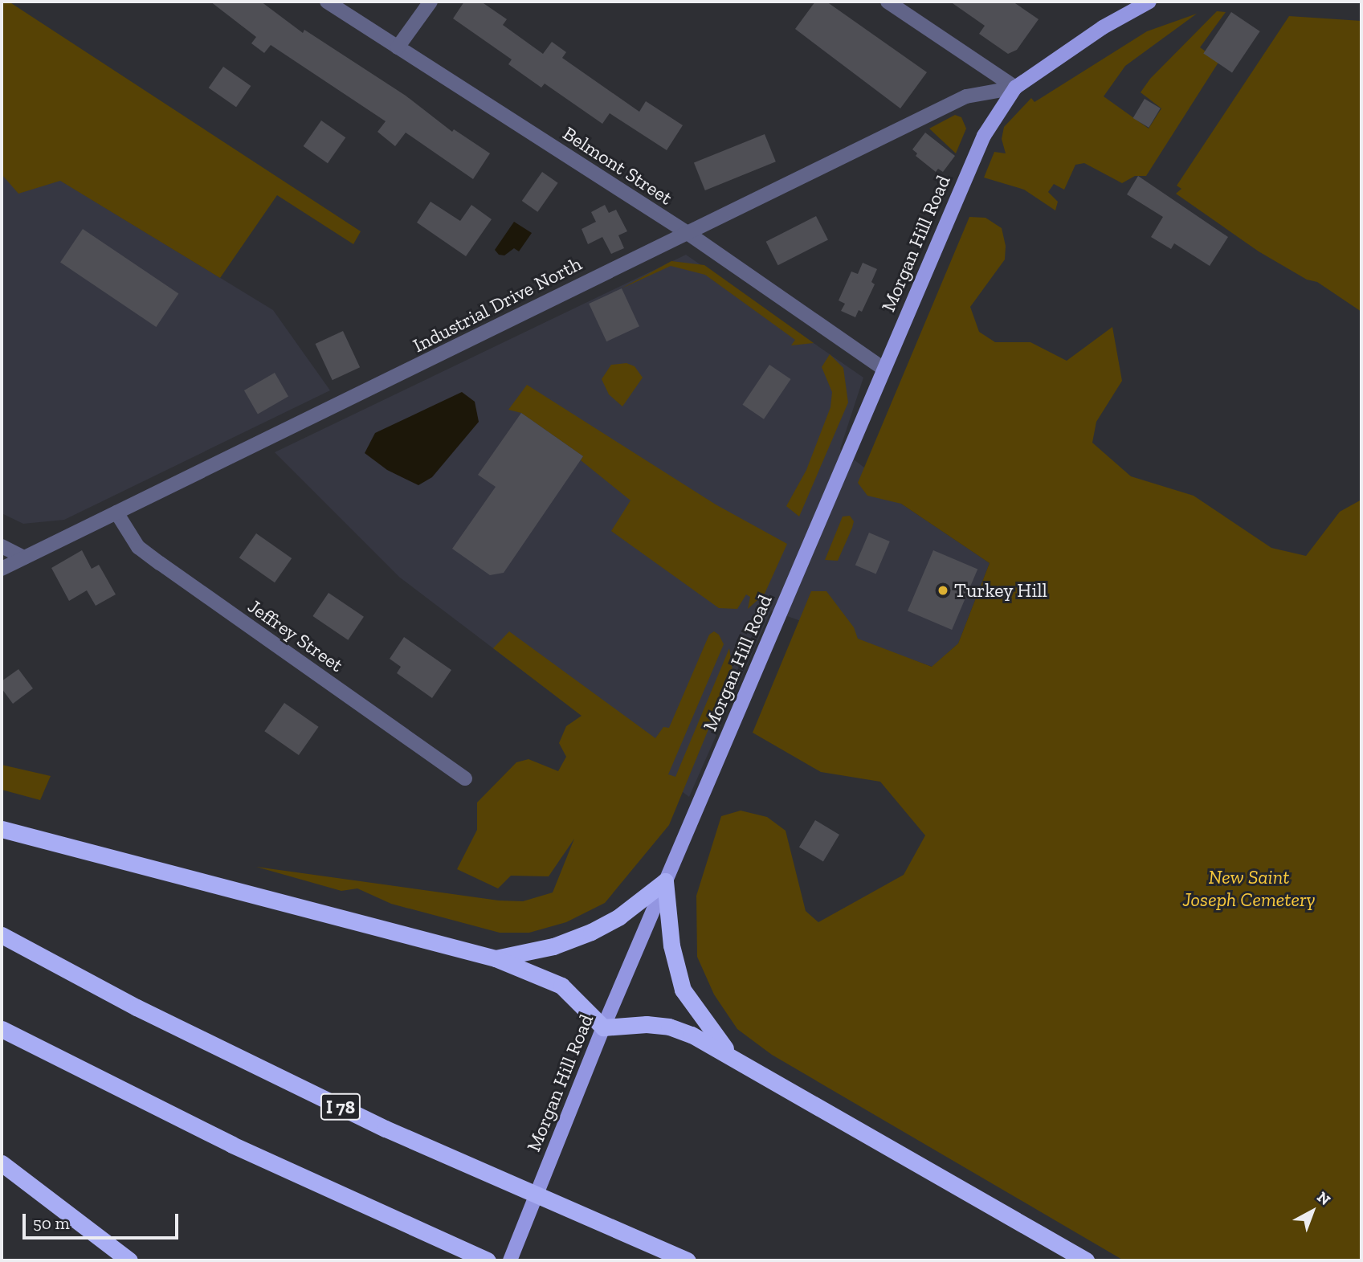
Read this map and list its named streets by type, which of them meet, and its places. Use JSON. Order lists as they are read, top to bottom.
{
  "streets": {
    "highway": ["I 78"],
    "main road": ["Morgan Hill Road"],
    "street": ["Belmont Street", "Industrial Drive North", "Jeffrey Street"]
  },
  "crossings": [
    ["Belmont Street", "Morgan Hill Road"],
    ["Belmont Street", "Industrial Drive North"],
    ["Morgan Hill Road", "Industrial Drive North"],
    ["Industrial Drive North", "Jeffrey Street"]
  ],
  "parks": ["New Saint Joseph Cemetery"],
  "places": ["Turkey Hill"],
  "scale_bar": "50 m",
  "north": "top right"
}
